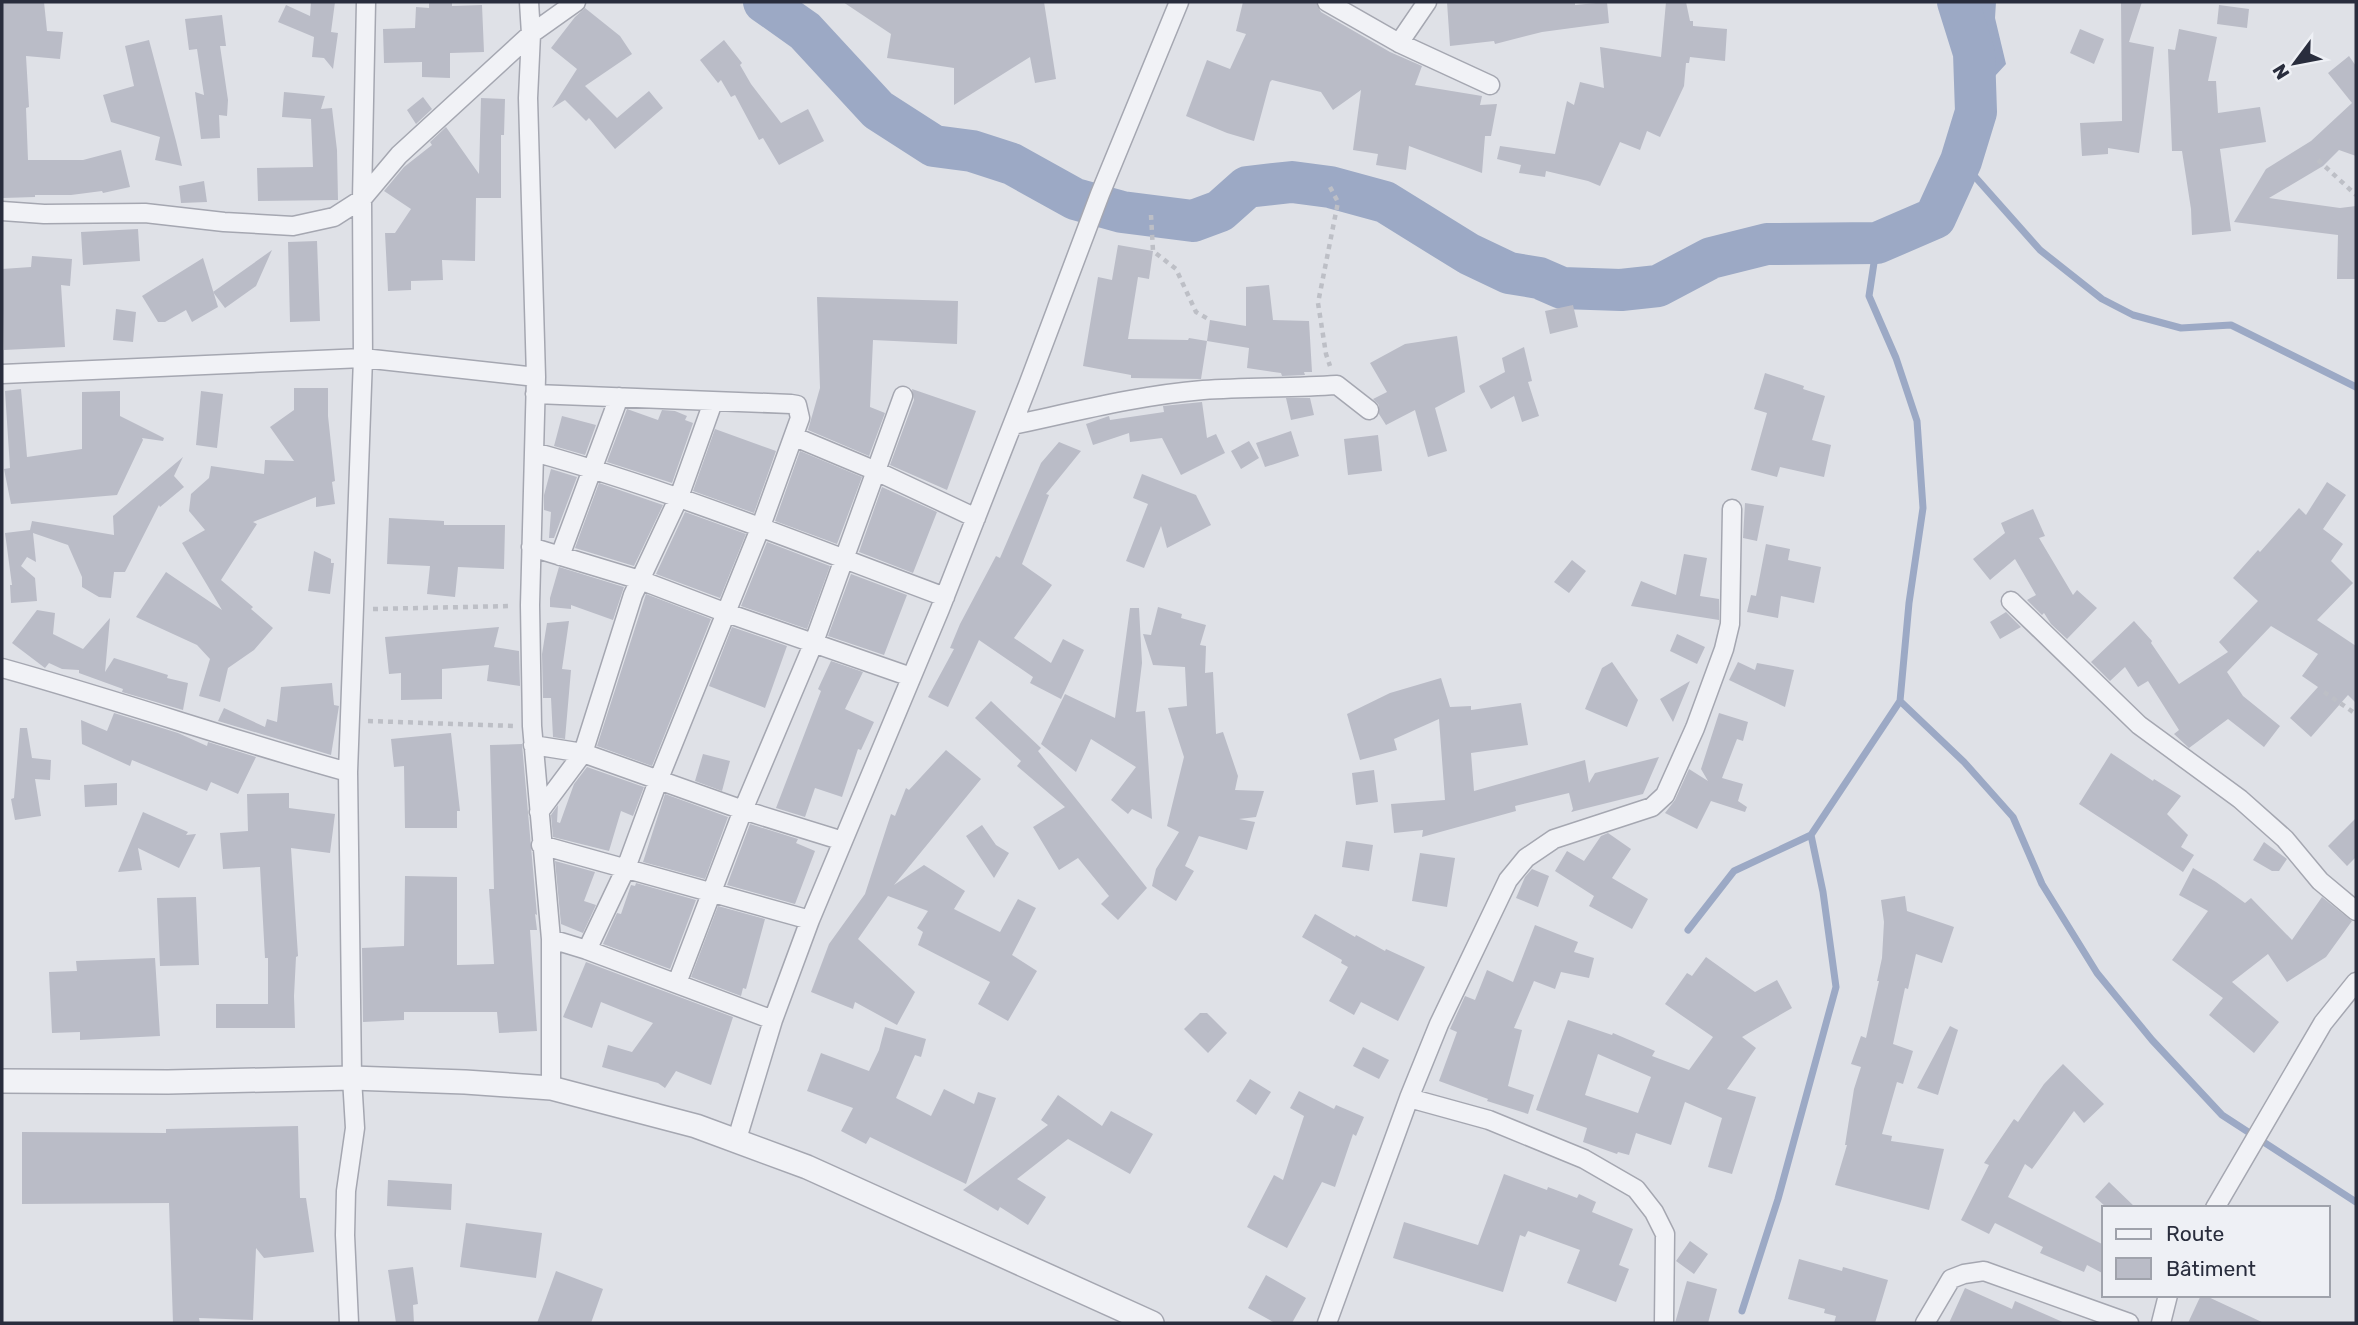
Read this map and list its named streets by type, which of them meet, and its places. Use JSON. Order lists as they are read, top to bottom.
{
  "legend": ["Route", "Bâtiment"],
  "north": "bottom left"
}
